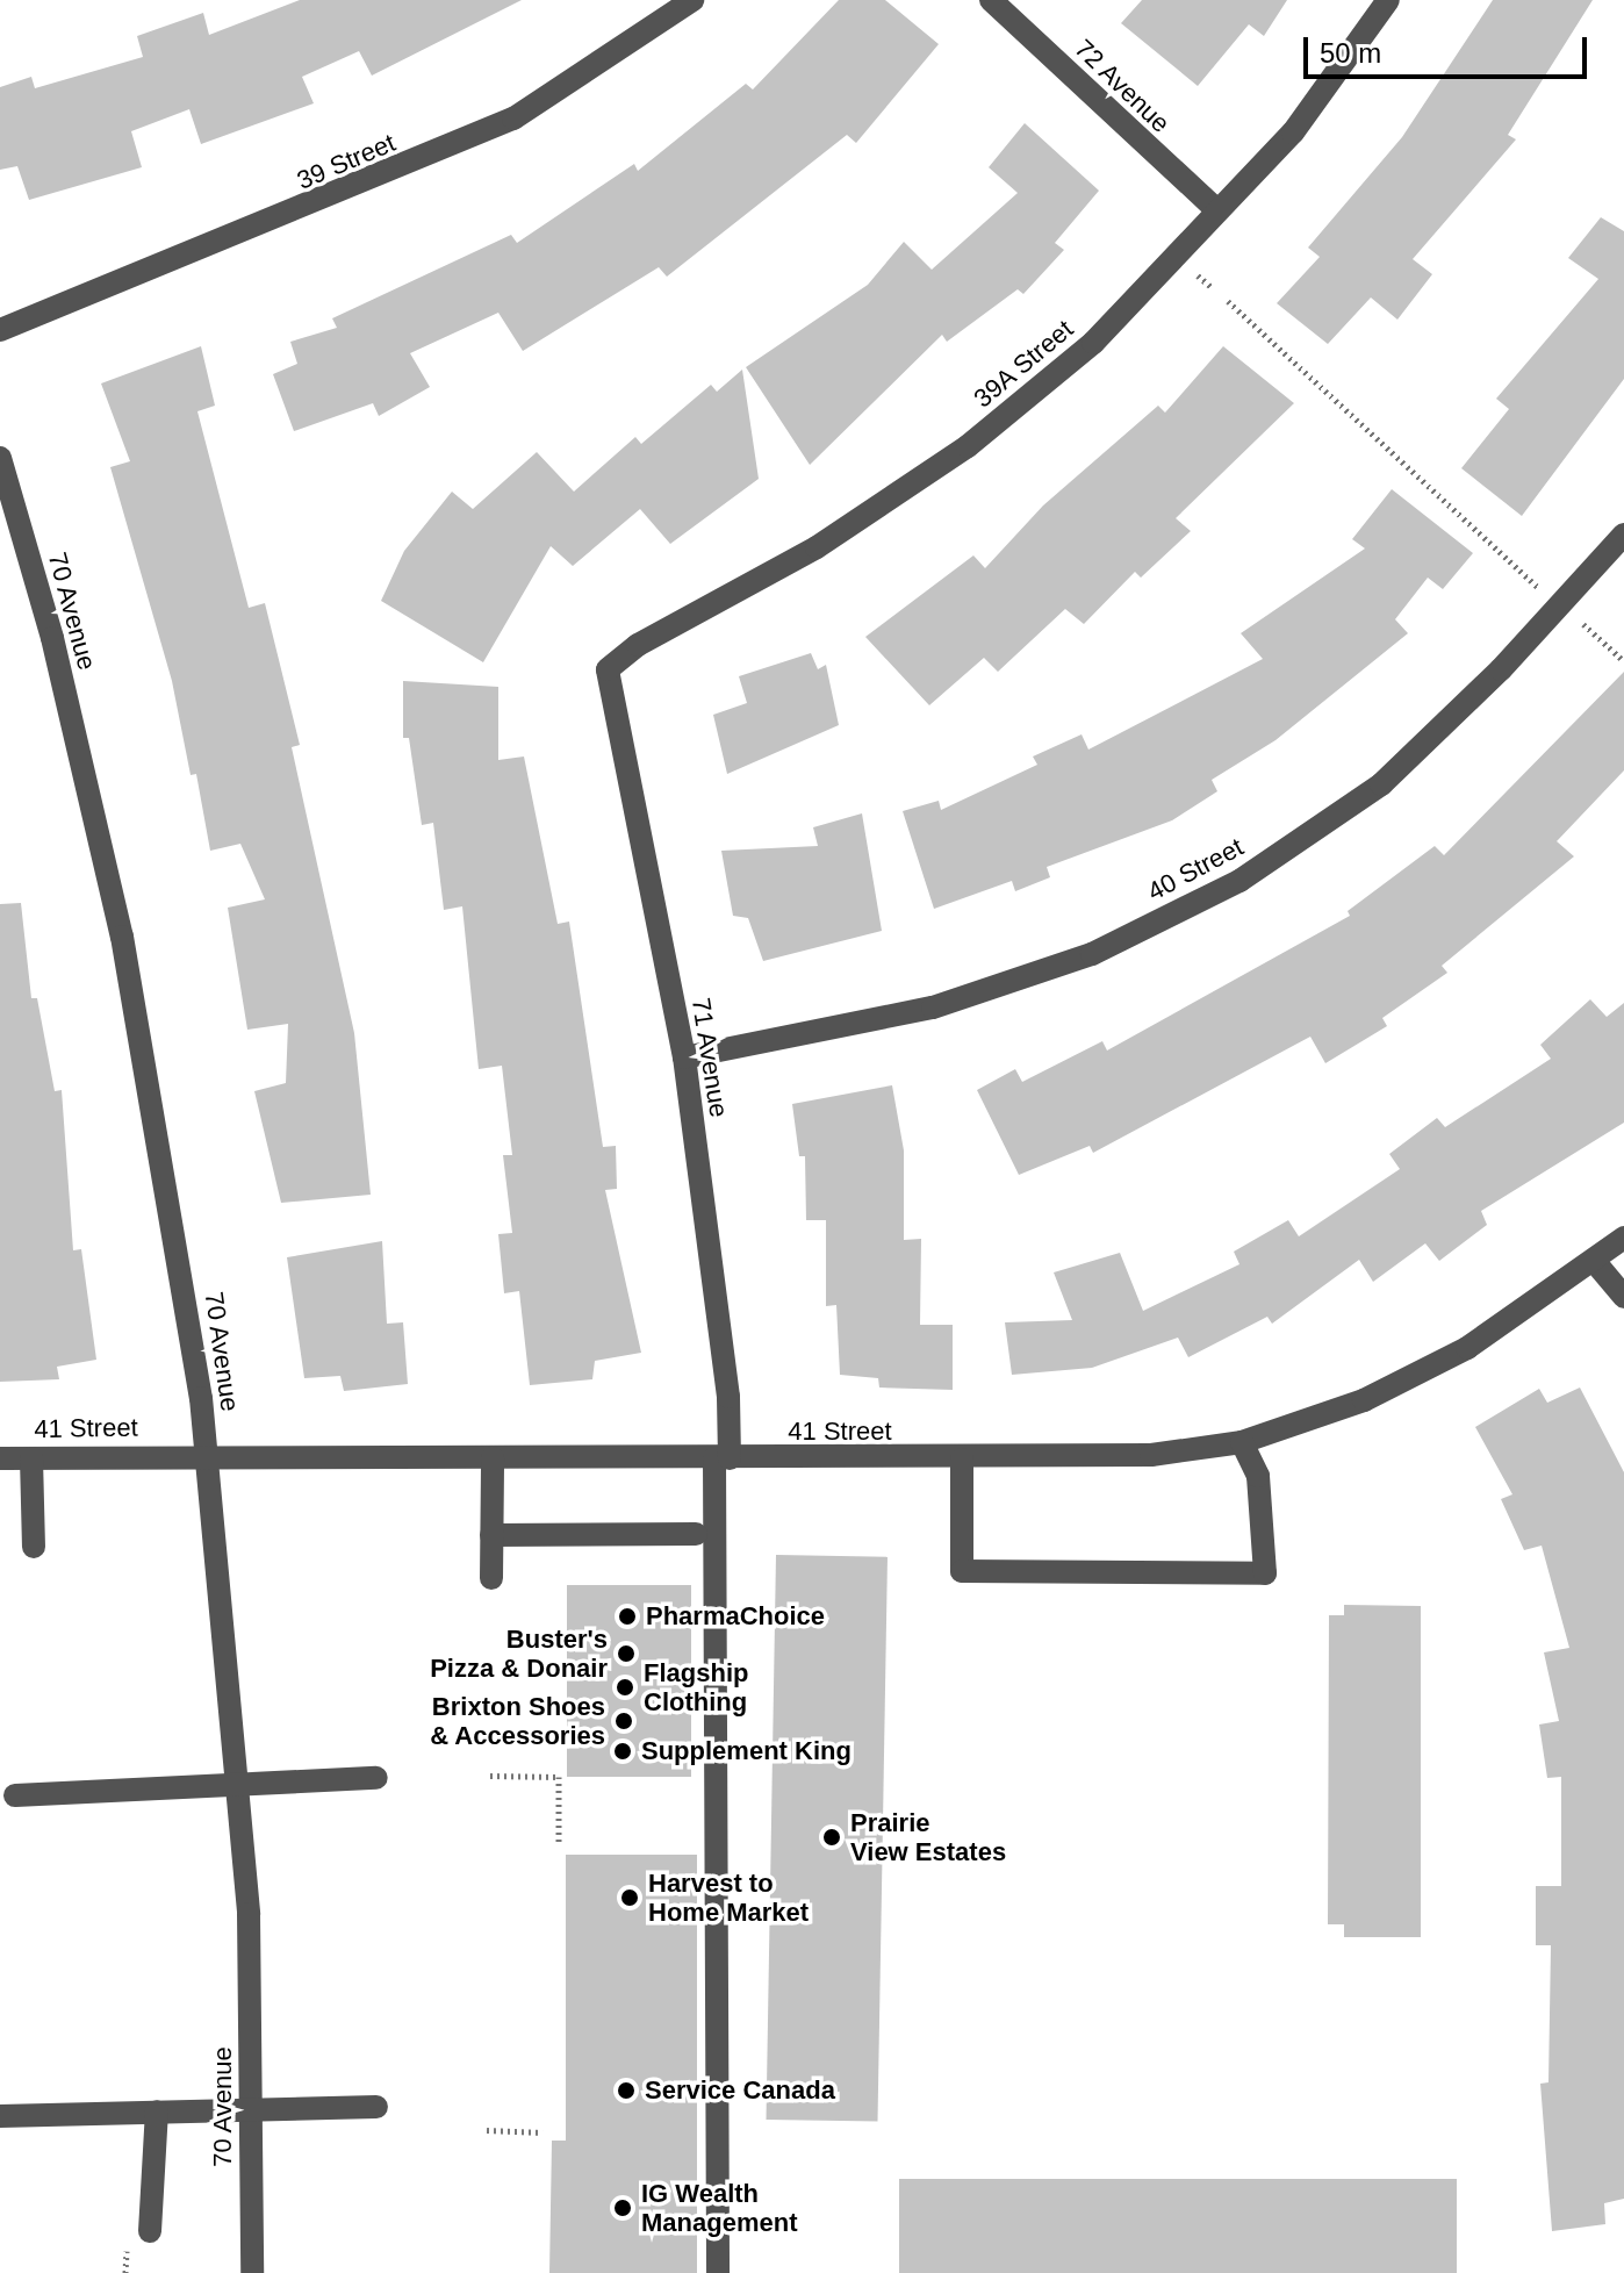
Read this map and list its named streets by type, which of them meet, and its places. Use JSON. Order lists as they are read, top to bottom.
{
  "streets": {
    "street": [
      "72 Avenue",
      "39 Street",
      "39A Street",
      "70 Avenue",
      "40 Street",
      "71 Avenue",
      "41 Street"
    ]
  },
  "crossings": [
    ["72 Avenue", "39A Street"],
    ["39A Street", "71 Avenue"],
    ["70 Avenue", "41 Street"],
    ["40 Street", "71 Avenue"],
    ["71 Avenue", "41 Street"]
  ],
  "places": [
    "PharmaChoice",
    "Buster's Pizza & Donair",
    "Flagship Clothing",
    "Brixton Shoes & Accessories",
    "Supplement King",
    "Prairie View Estates",
    "Harvest to Home Market",
    "Service Canada",
    "IG Wealth Management"
  ],
  "scale_bar": "50 m"
}
